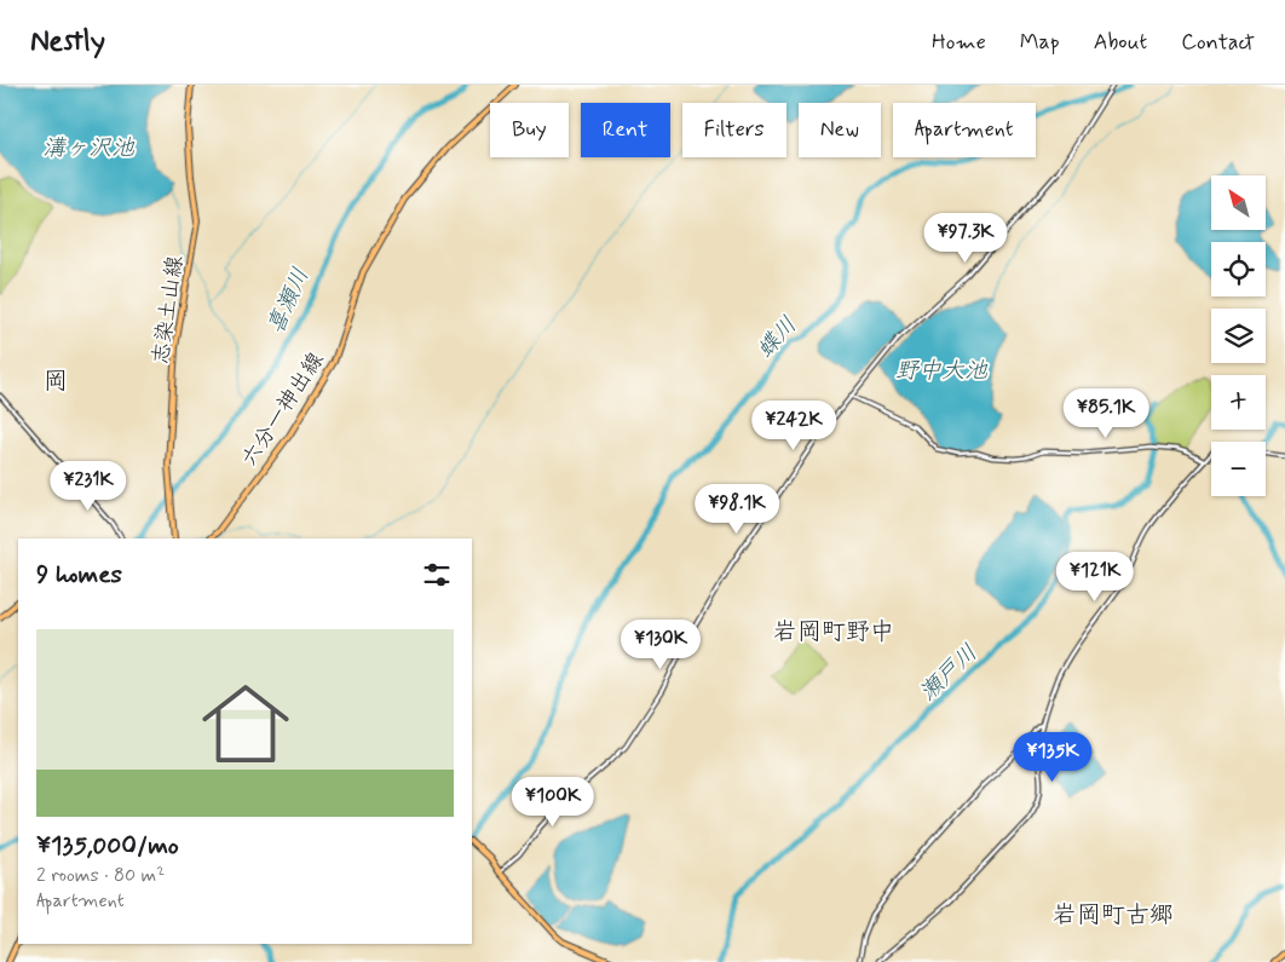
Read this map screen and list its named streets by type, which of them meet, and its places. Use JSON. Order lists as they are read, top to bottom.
{
  "streets": {
    "main road": ["志染土山線", "六分一神出線"]
  },
  "districts": ["岡", "岩岡町野中", "岩岡町古郷"],
  "water": [
    "溝ヶ沢池",
    "喜瀬川",
    "蝶川",
    "野中大池",
    "瀬戸川"
  ],
  "north": "top left",
  "page": {
    "header": "Nestly",
    "nav": [
      "Home",
      "Map",
      "About",
      "Contact"
    ],
    "chip": [
      "Buy",
      "Rent",
      "Filters",
      "New",
      "Apartment"
    ],
    "map_buttons": ["+", "−"],
    "price": [
      "¥97.3K",
      "¥85.1K",
      "¥242K",
      "¥231K",
      "¥98.1K",
      "¥121K",
      "¥130K",
      "¥135K",
      "¥100K"
    ],
    "heading": "9 homes",
    "list": [
      {
        "name": "¥135,000/mo",
        "note": "2 rooms · 80 m² · Apartment"
      }
    ]
  }
}
